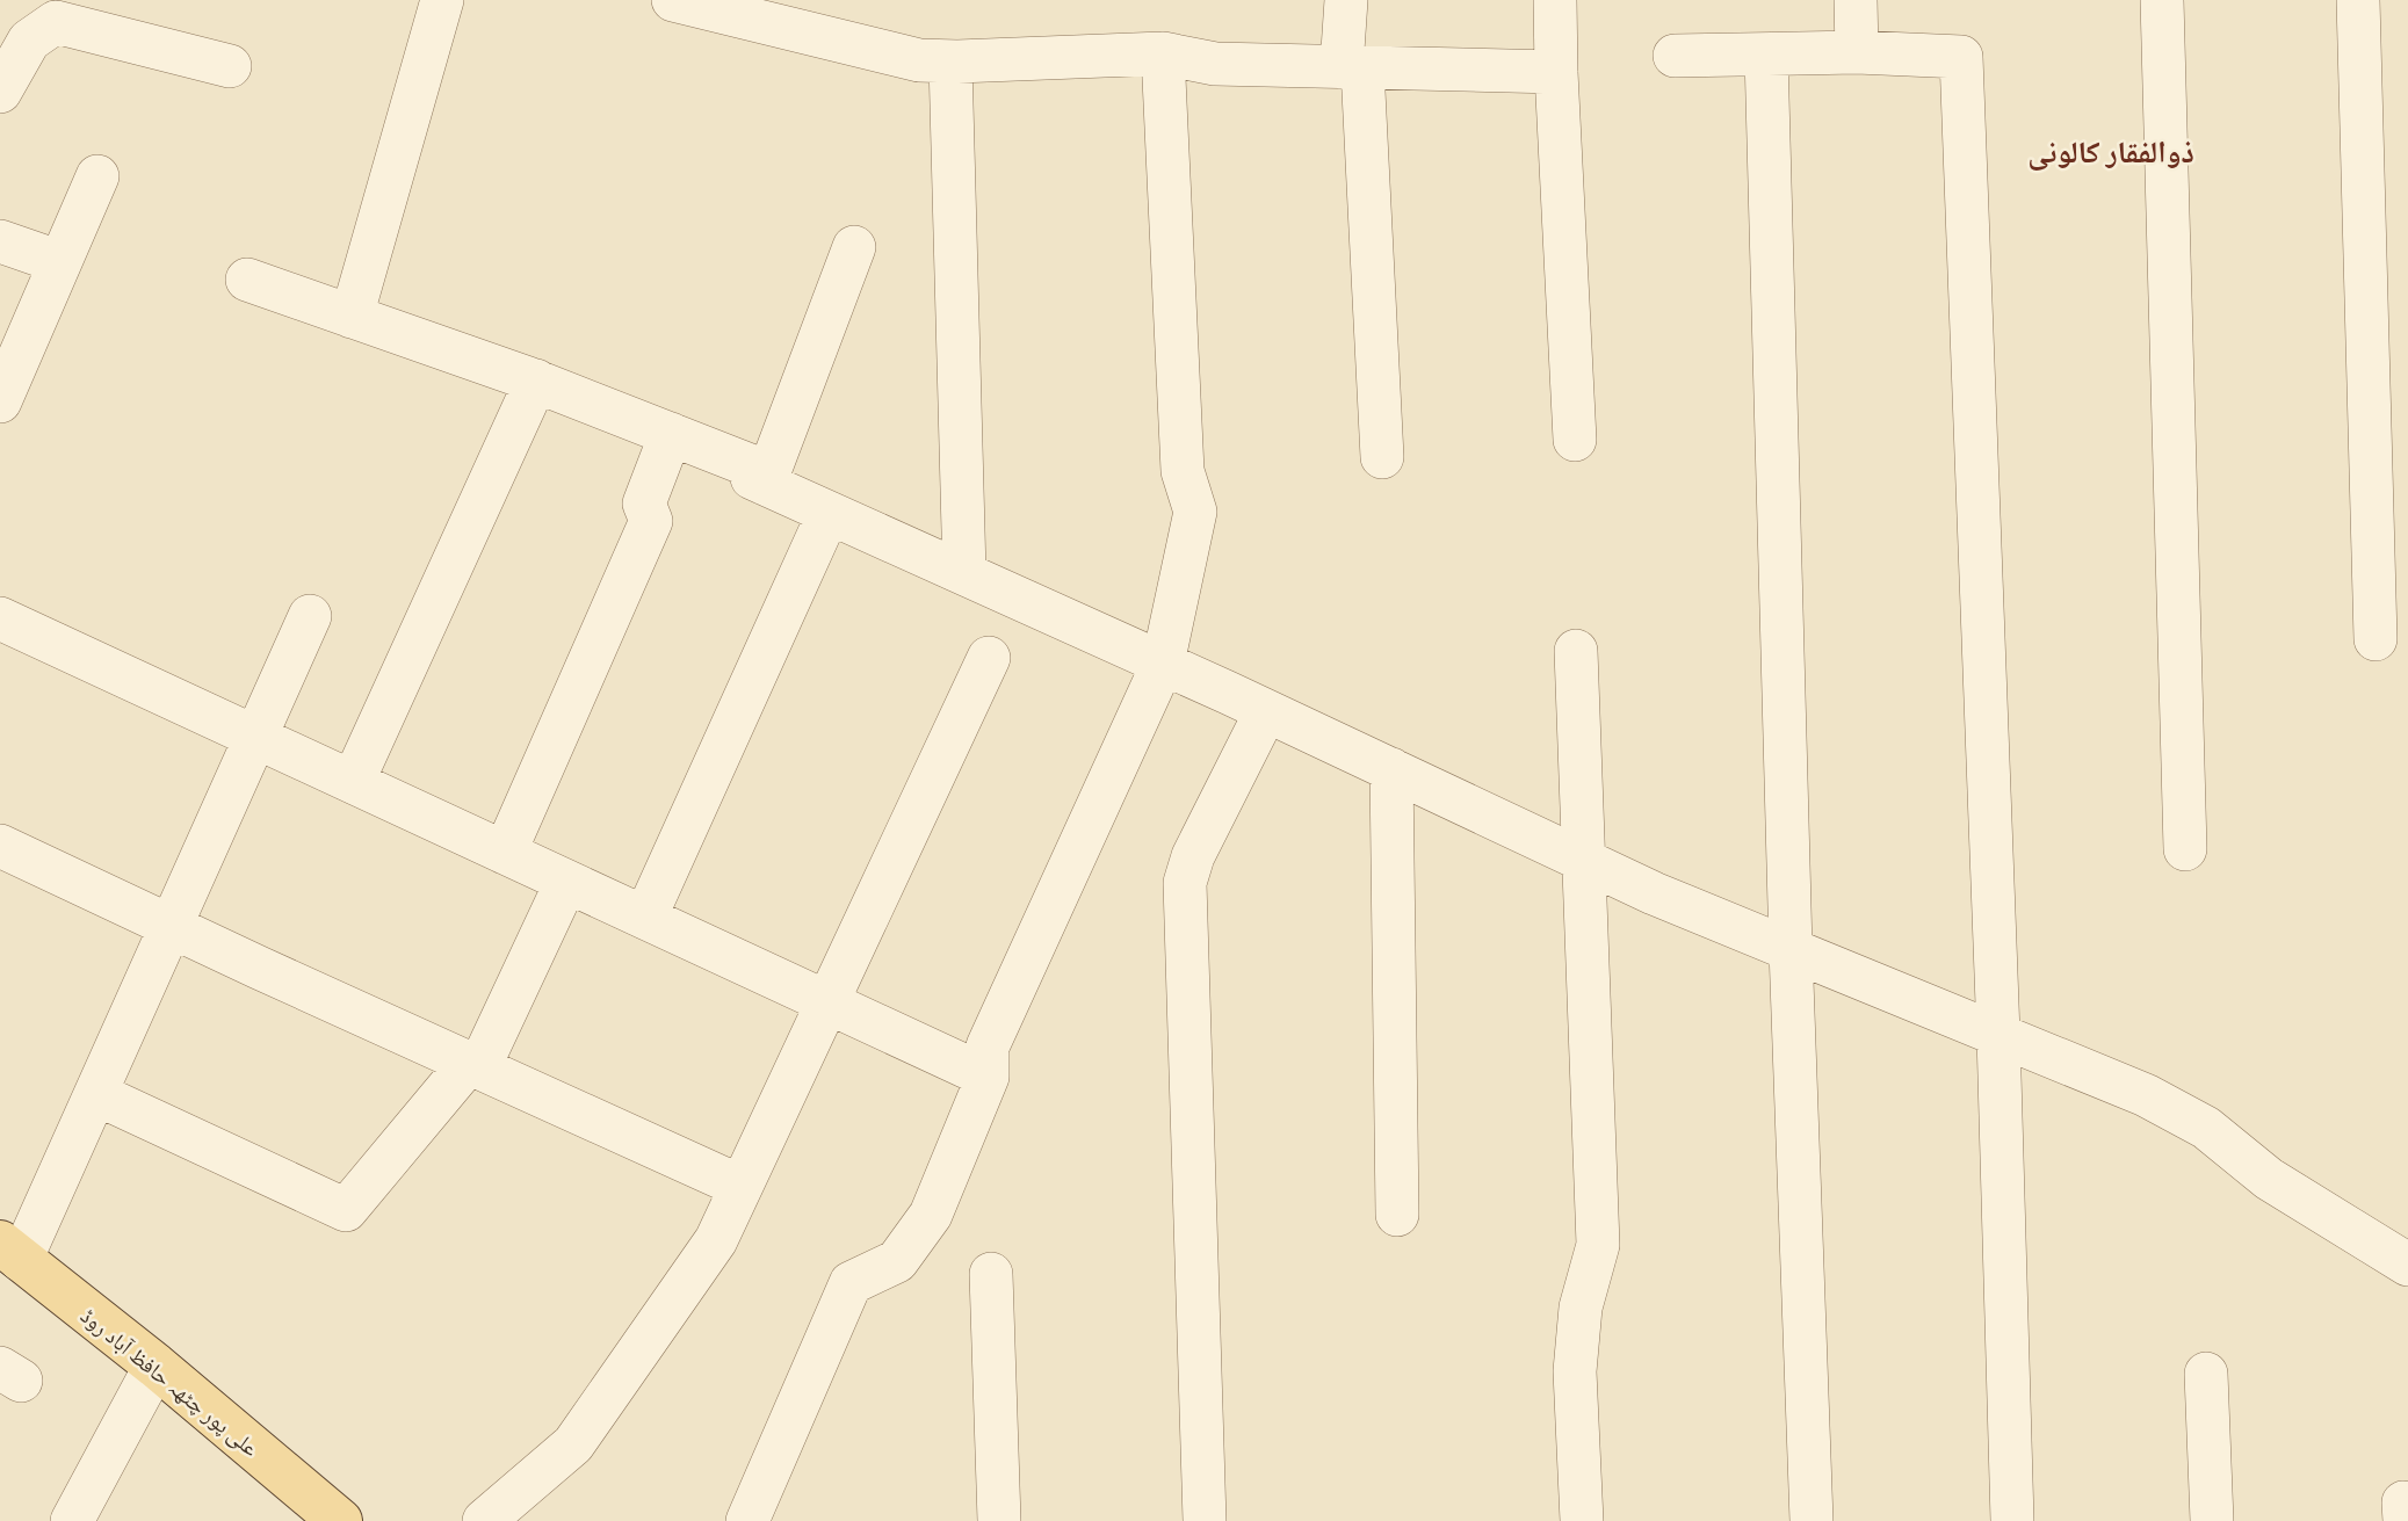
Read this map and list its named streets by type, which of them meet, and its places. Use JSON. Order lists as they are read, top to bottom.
{
  "streets": {
    "main road": ["علی پور چٹھہ حافظ آباد روڈ"]
  },
  "districts": ["ذوالفقار کالونی"]
}
